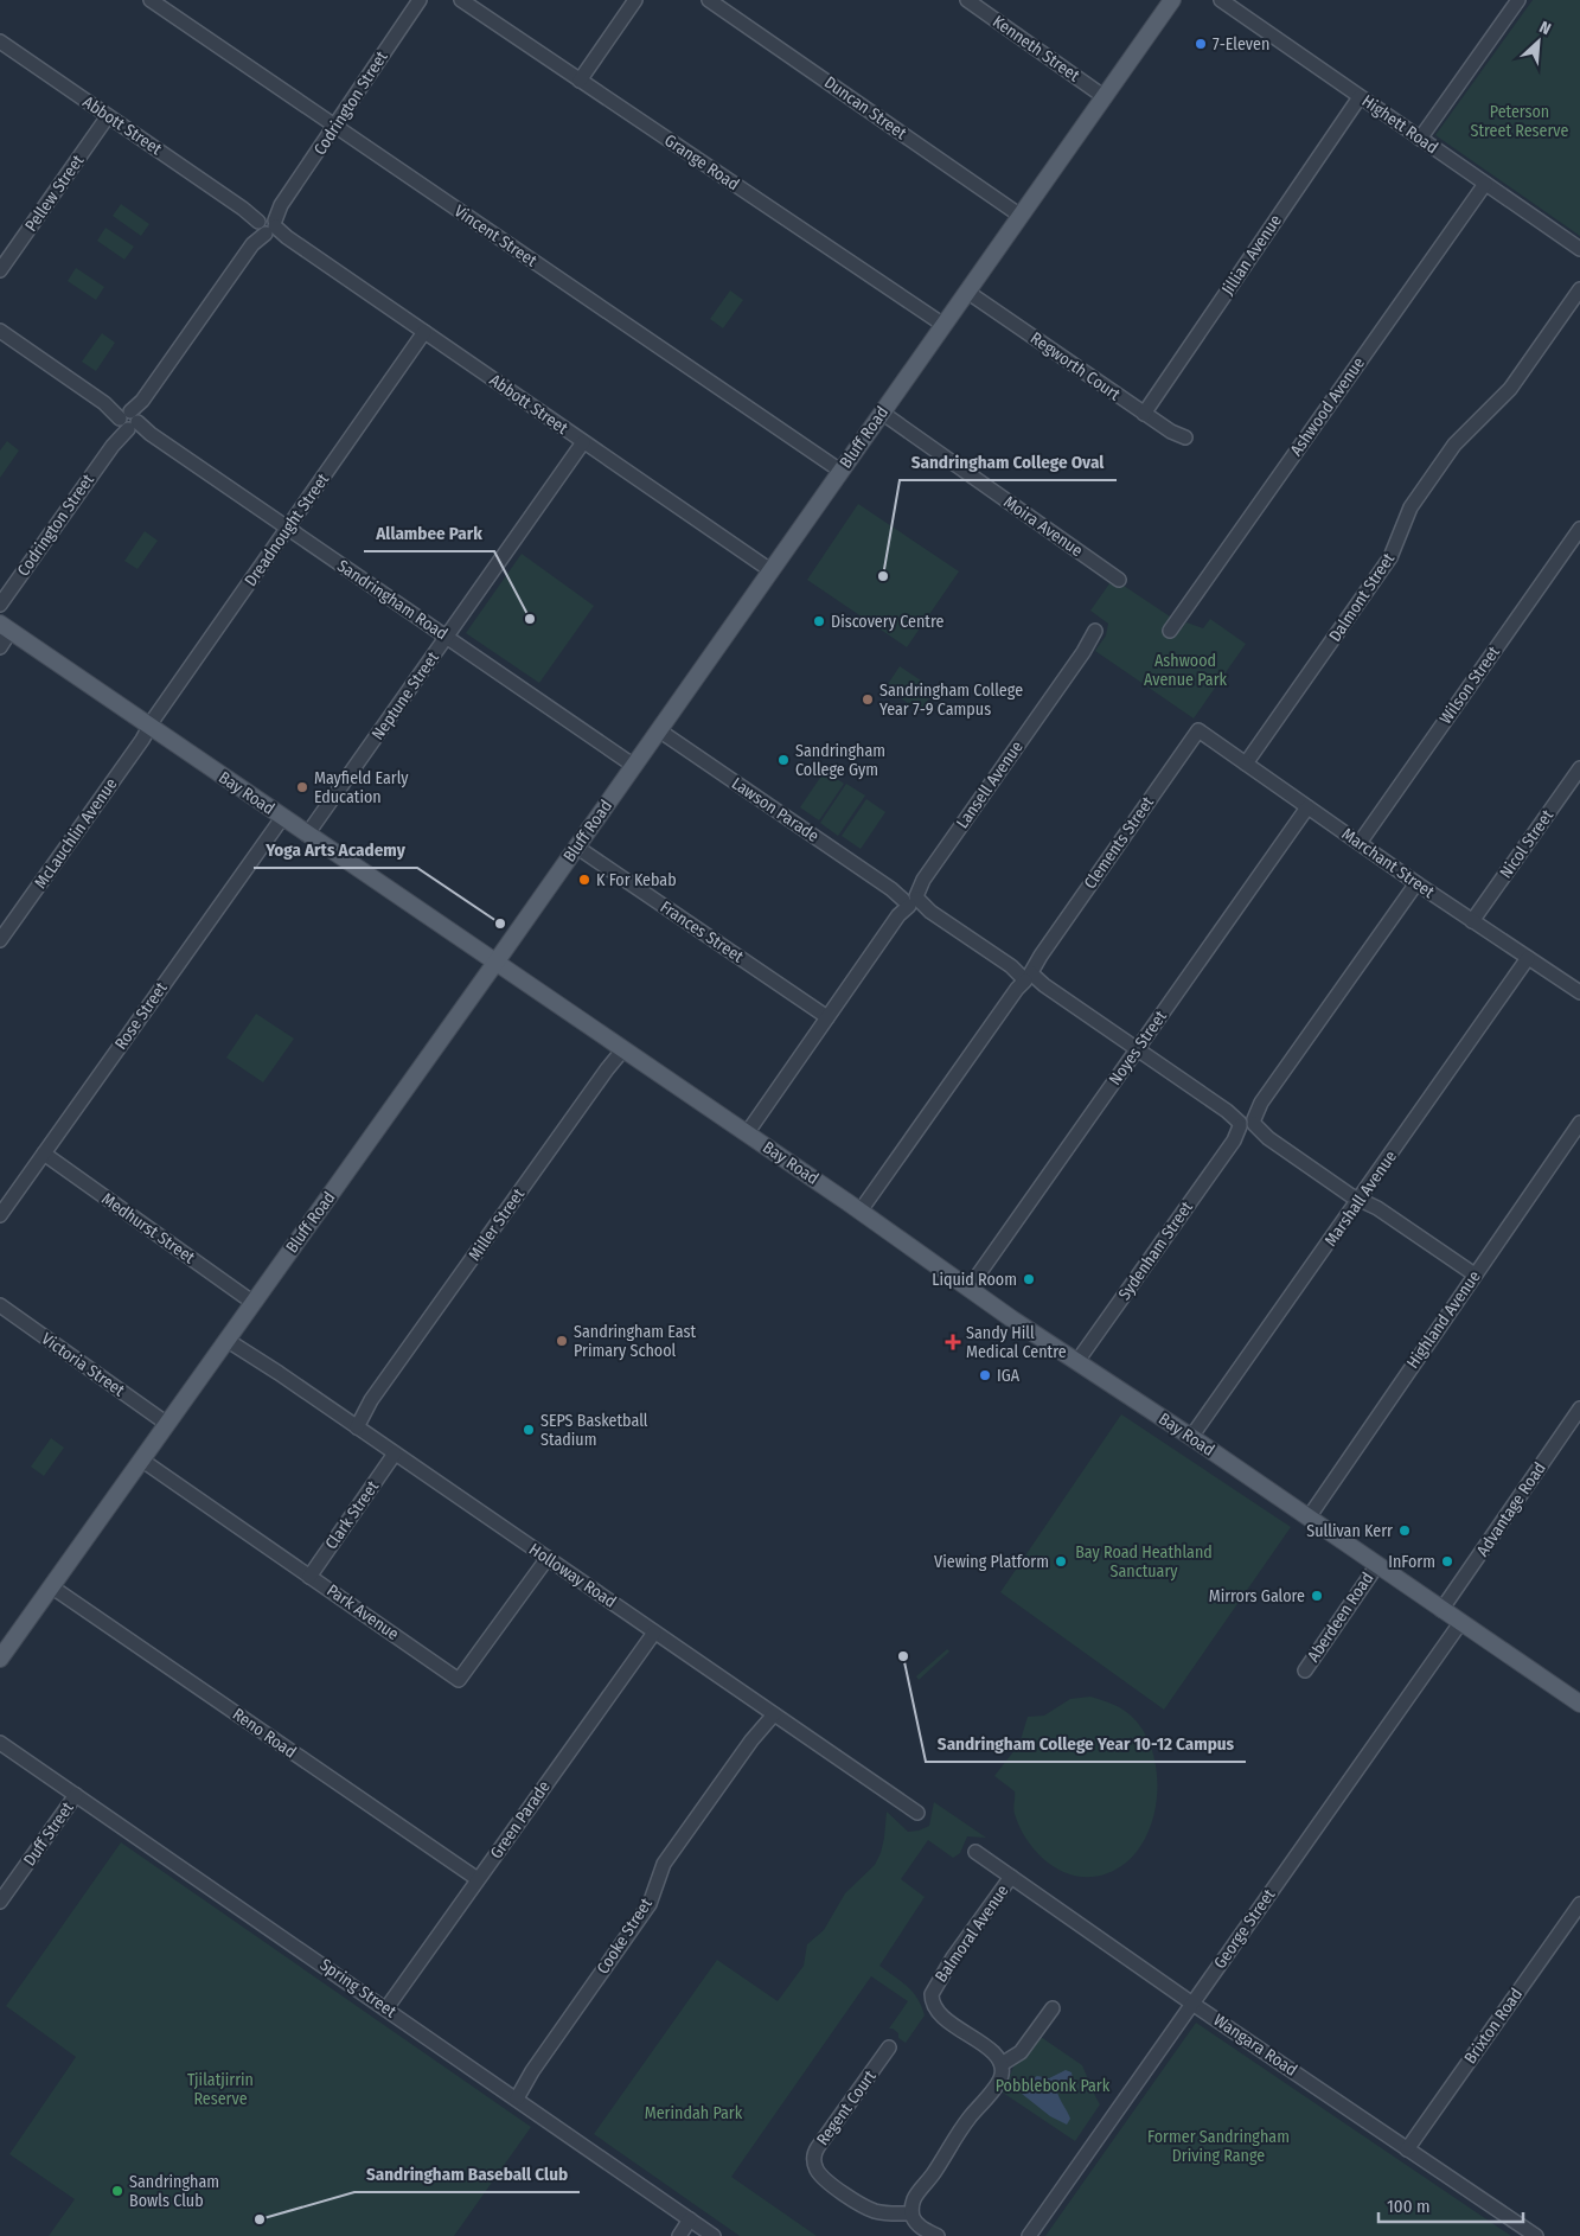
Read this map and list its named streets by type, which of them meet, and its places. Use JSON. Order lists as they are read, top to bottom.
{
  "streets": {
    "main road": ["Bluff Road", "Bay Road"],
    "street": [
      "Kenneth Street",
      "Codrington Street",
      "Duncan Street",
      "Highett Road",
      "Abbott Street",
      "Grange Road",
      "Pellew Street",
      "Vincent Street",
      "Jillian Avenue",
      "Regworth Court",
      "Ashwood Avenue",
      "Moira Avenue",
      "Dreadnought Street",
      "Dalmont Street",
      "Sandringham Road",
      "Wilson Street",
      "Neptune Street",
      "Lansell Avenue",
      "Lawson Parade",
      "McLauchlin Avenue",
      "Clements Street",
      "Nicol Street",
      "Marchant Street",
      "Frances Street",
      "Rose Street",
      "Noyes Street",
      "Marshall Avenue",
      "Miller Street",
      "Medhurst Street",
      "Sydenham Street",
      "Highland Avenue",
      "Victoria Street",
      "Advantage Road",
      "Clark Street",
      "Holloway Road",
      "Park Avenue",
      "Aberdeen Road",
      "Reno Road",
      "Green Parade",
      "Duff Street",
      "George Street",
      "Balmoral Avenue",
      "Cooke Street",
      "Spring Street",
      "Brixton Road",
      "Wangara Road",
      "Regent Court"
    ]
  },
  "crossings": [
    ["Kenneth Street", "Bluff Road"],
    ["Codrington Street", "Abbott Street"],
    ["Codrington Street", "Vincent Street"],
    ["Codrington Street", "Sandringham Road"],
    ["Duncan Street", "Bluff Road"],
    ["Highett Road", "Jillian Avenue"],
    ["Highett Road", "Ashwood Avenue"],
    ["Abbott Street", "Pellew Street"],
    ["Abbott Street", "Bluff Road"],
    ["Abbott Street", "Dreadnought Street"],
    ["Abbott Street", "Neptune Street"],
    ["Grange Road", "Bluff Road"],
    ["Vincent Street", "Bluff Road"],
    ["Jillian Avenue", "Regworth Court"],
    ["Regworth Court", "Bluff Road"],
    ["Bluff Road", "Moira Avenue"],
    ["Bluff Road", "Sandringham Road"],
    ["Bluff Road", "Bay Road"],
    ["Bluff Road", "Lawson Parade"],
    ["Bluff Road", "Frances Street"],
    ["Bluff Road", "Medhurst Street"],
    ["Bluff Road", "Victoria Street"],
    ["Bluff Road", "Holloway Road"],
    ["Bluff Road", "Park Avenue"],
    ["Bluff Road", "Reno Road"],
    ["Dreadnought Street", "Sandringham Road"],
    ["Dreadnought Street", "Bay Road"],
    ["Dreadnought Street", "McLauchlin Avenue"],
    ["Dalmont Street", "Marchant Street"],
    ["Sandringham Road", "Neptune Street"],
    ["Wilson Street", "Marchant Street"],
    ["Neptune Street", "Bay Road"],
    ["Lansell Avenue", "Bay Road"],
    ["Lansell Avenue", "Lawson Parade"],
    ["Lansell Avenue", "Frances Street"],
    ["Bay Road", "McLauchlin Avenue"],
    ["Bay Road", "Clements Street"],
    ["Bay Road", "Rose Street"],
    ["Bay Road", "Noyes Street"],
    ["Bay Road", "Marshall Avenue"],
    ["Bay Road", "Miller Street"],
    ["Bay Road", "Sydenham Street"],
    ["Bay Road", "Highland Avenue"],
    ["Bay Road", "Advantage Road"],
    ["Bay Road", "Aberdeen Road"],
    ["Bay Road", "George Street"],
    ["Lawson Parade", "Clements Street"],
    ["Lawson Parade", "Noyes Street"],
    ["Lawson Parade", "Marshall Avenue"],
    ["Lawson Parade", "Sydenham Street"],
    ["Lawson Parade", "Highland Avenue"],
    ["Clements Street", "Marchant Street"],
    ["Nicol Street", "Marchant Street"],
    ["Marchant Street", "Noyes Street"],
    ["Marchant Street", "Marshall Avenue"],
    ["Marchant Street", "Sydenham Street"],
    ["Rose Street", "Medhurst Street"],
    ["Miller Street", "Holloway Road"],
    ["Clark Street", "Holloway Road"],
    ["Clark Street", "Park Avenue"],
    ["Holloway Road", "Park Avenue"],
    ["Holloway Road", "Green Parade"],
    ["Holloway Road", "Cooke Street"],
    ["Reno Road", "Green Parade"],
    ["Green Parade", "Spring Street"],
    ["Duff Street", "Spring Street"],
    ["George Street", "Wangara Road"],
    ["Balmoral Avenue", "Wangara Road"],
    ["Cooke Street", "Spring Street"],
    ["Brixton Road", "Wangara Road"]
  ],
  "parks": [
    "Peterson Street Reserve",
    "Ashwood Avenue Park",
    "Bay Road Heathland Sanctuary",
    "Tjilatjirrin Reserve",
    "Pobblebonk Park",
    "Merindah Park",
    "Former Sandringham Driving Range"
  ],
  "places": {
    "other": [
      "7-Eleven",
      "Sandringham College Oval",
      "Allambee Park",
      "Discovery Centre",
      "Sandringham College Year 7-9 Campus",
      "Sandringham College Gym",
      "Mayfield Early Education",
      "K For Kebab",
      "Yoga Arts Academy",
      "Liquid Room",
      "Sandringham East Primary School",
      "IGA",
      "SEPS Basketball Stadium",
      "Sullivan Kerr",
      "Viewing Platform",
      "InForm",
      "Mirrors Galore",
      "Sandringham College Year 10-12 Campus",
      "Sandringham Bowls Club",
      "Sandringham Baseball Club"
    ],
    "health": ["Sandy Hill Medical Centre"]
  },
  "scale_bar": "100 m",
  "north": "top right"
}
